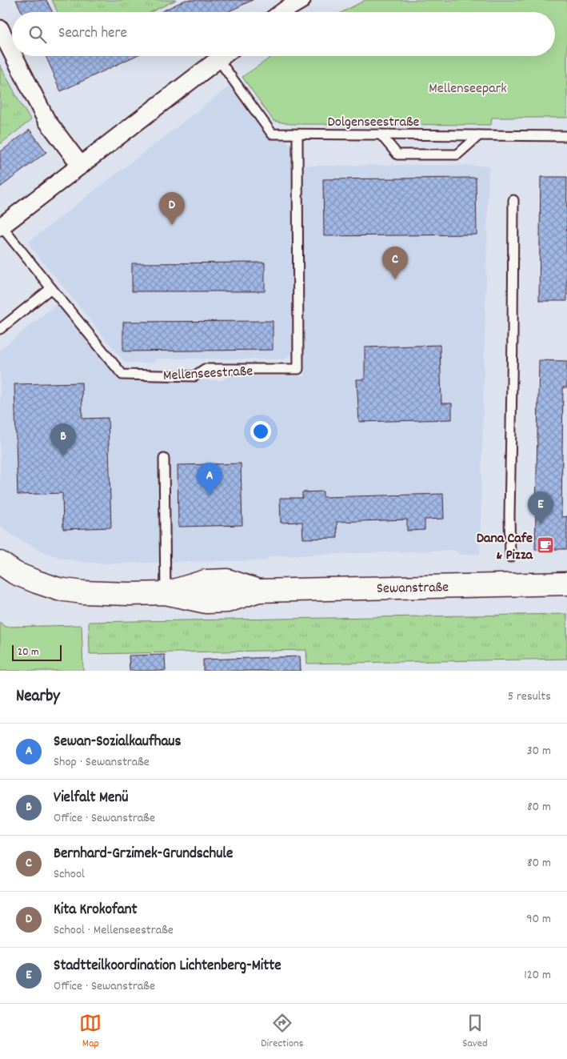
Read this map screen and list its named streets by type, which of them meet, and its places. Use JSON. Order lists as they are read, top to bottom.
{
  "streets": {
    "street": ["Mellenseestraße", "Sewanstraße"],
    "lane": ["Dolgenseestraße"]
  },
  "crossings": [
    ["Dolgenseestraße", "Mellenseestraße"]
  ],
  "parks": ["Mellenseepark"],
  "places": {
    "cafe": ["Dana Cafe & Pizza"]
  },
  "scale_bar": "20 m",
  "page": {
    "search": "Search here",
    "pins": [
      "D",
      "C",
      "B",
      "A",
      "E"
    ],
    "scale": "20 m",
    "heading": ["Nearby", "5 results"],
    "list": [
      {
        "mark": "A",
        "name": "Sewan-Sozialkaufhaus",
        "note": "Shop · Sewanstraße",
        "value": "30 m"
      },
      {
        "mark": "B",
        "name": "Vielfalt Menü",
        "note": "Office · Sewanstraße",
        "value": "80 m"
      },
      {
        "mark": "C",
        "name": "Bernhard-Grzimek-Grundschule",
        "note": "School",
        "value": "80 m"
      },
      {
        "mark": "D",
        "name": "Kita Krokofant",
        "note": "School · Mellenseestraße",
        "value": "90 m"
      },
      {
        "mark": "E",
        "name": "Stadtteilkoordination Lichtenberg-Mitte",
        "note": "Office · Sewanstraße",
        "value": "120 m"
      }
    ],
    "nav": ["Map", "Directions", "Saved"]
  }
}
